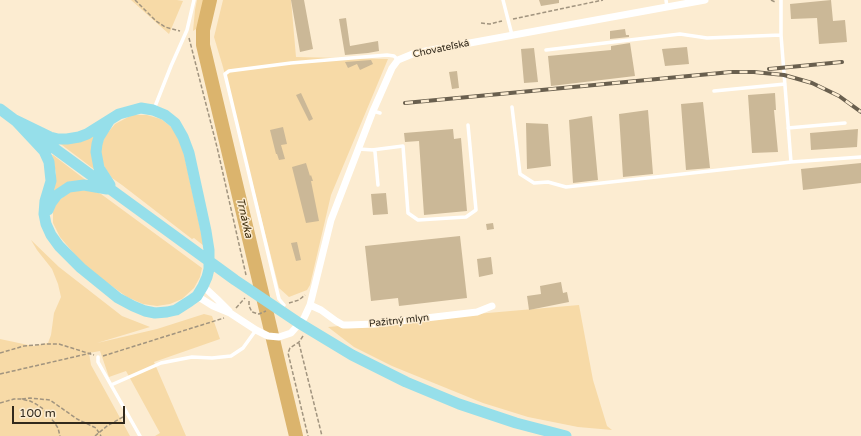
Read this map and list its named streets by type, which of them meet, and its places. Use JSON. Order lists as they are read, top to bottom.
{
  "streets": {
    "street": ["Chovateľská", "Pažitný mlyn"]
  },
  "water": ["Trnávka"],
  "scale_bar": "100 m"
}
